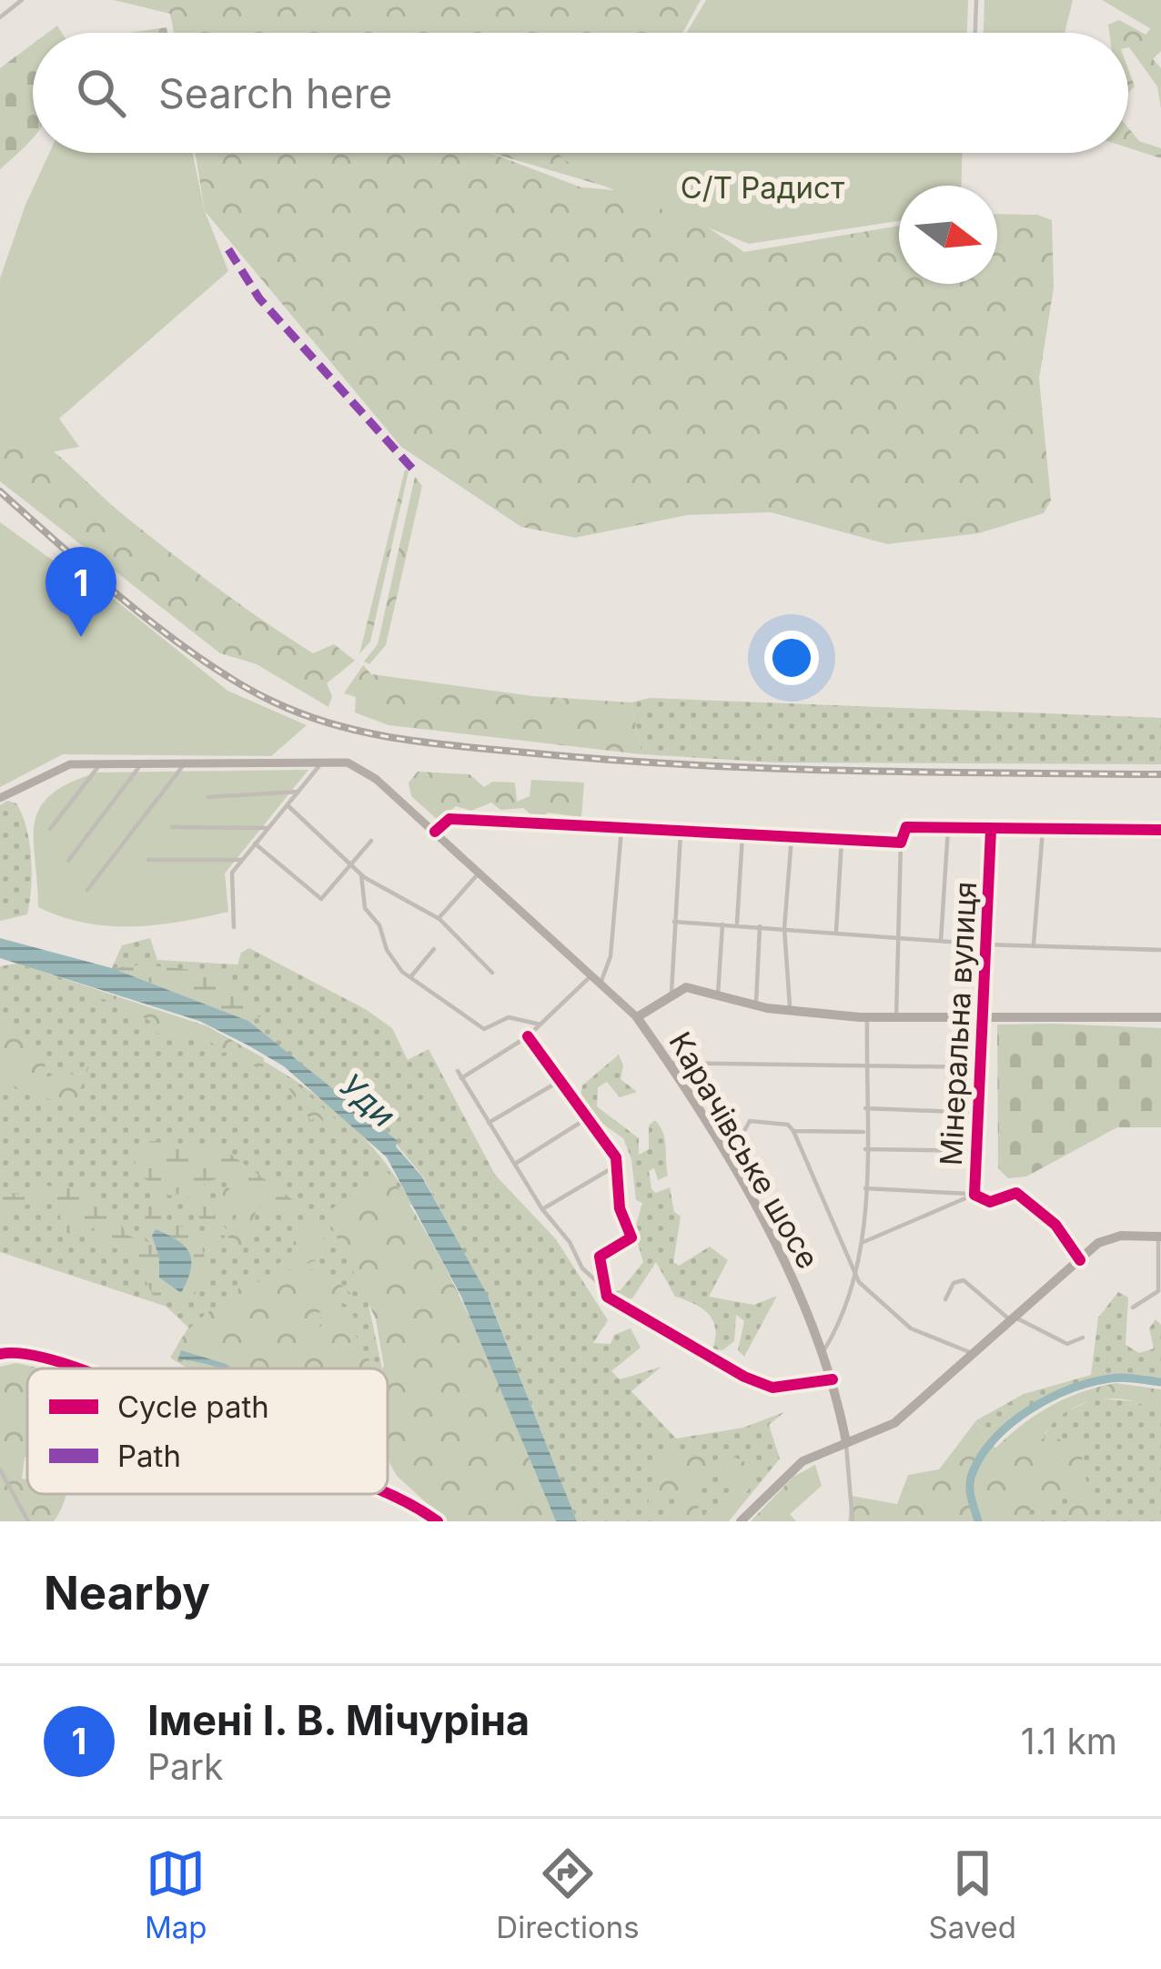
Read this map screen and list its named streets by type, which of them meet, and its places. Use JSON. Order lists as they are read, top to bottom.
{
  "streets": {
    "main road": ["Карачівське шосе"],
    "street": ["Мінеральна вулиця"]
  },
  "water": ["Уди"],
  "parks": ["С/Т Радист"],
  "legend": ["Cycle path", "Path"],
  "north": "right",
  "page": {
    "search": "Search here",
    "pins": "1",
    "heading": "Nearby",
    "list": [
      {
        "mark": "1",
        "name": "Імені І. В. Мічуріна",
        "note": "Park",
        "value": "1.1 km"
      }
    ],
    "nav": ["Map", "Directions", "Saved"]
  }
}
